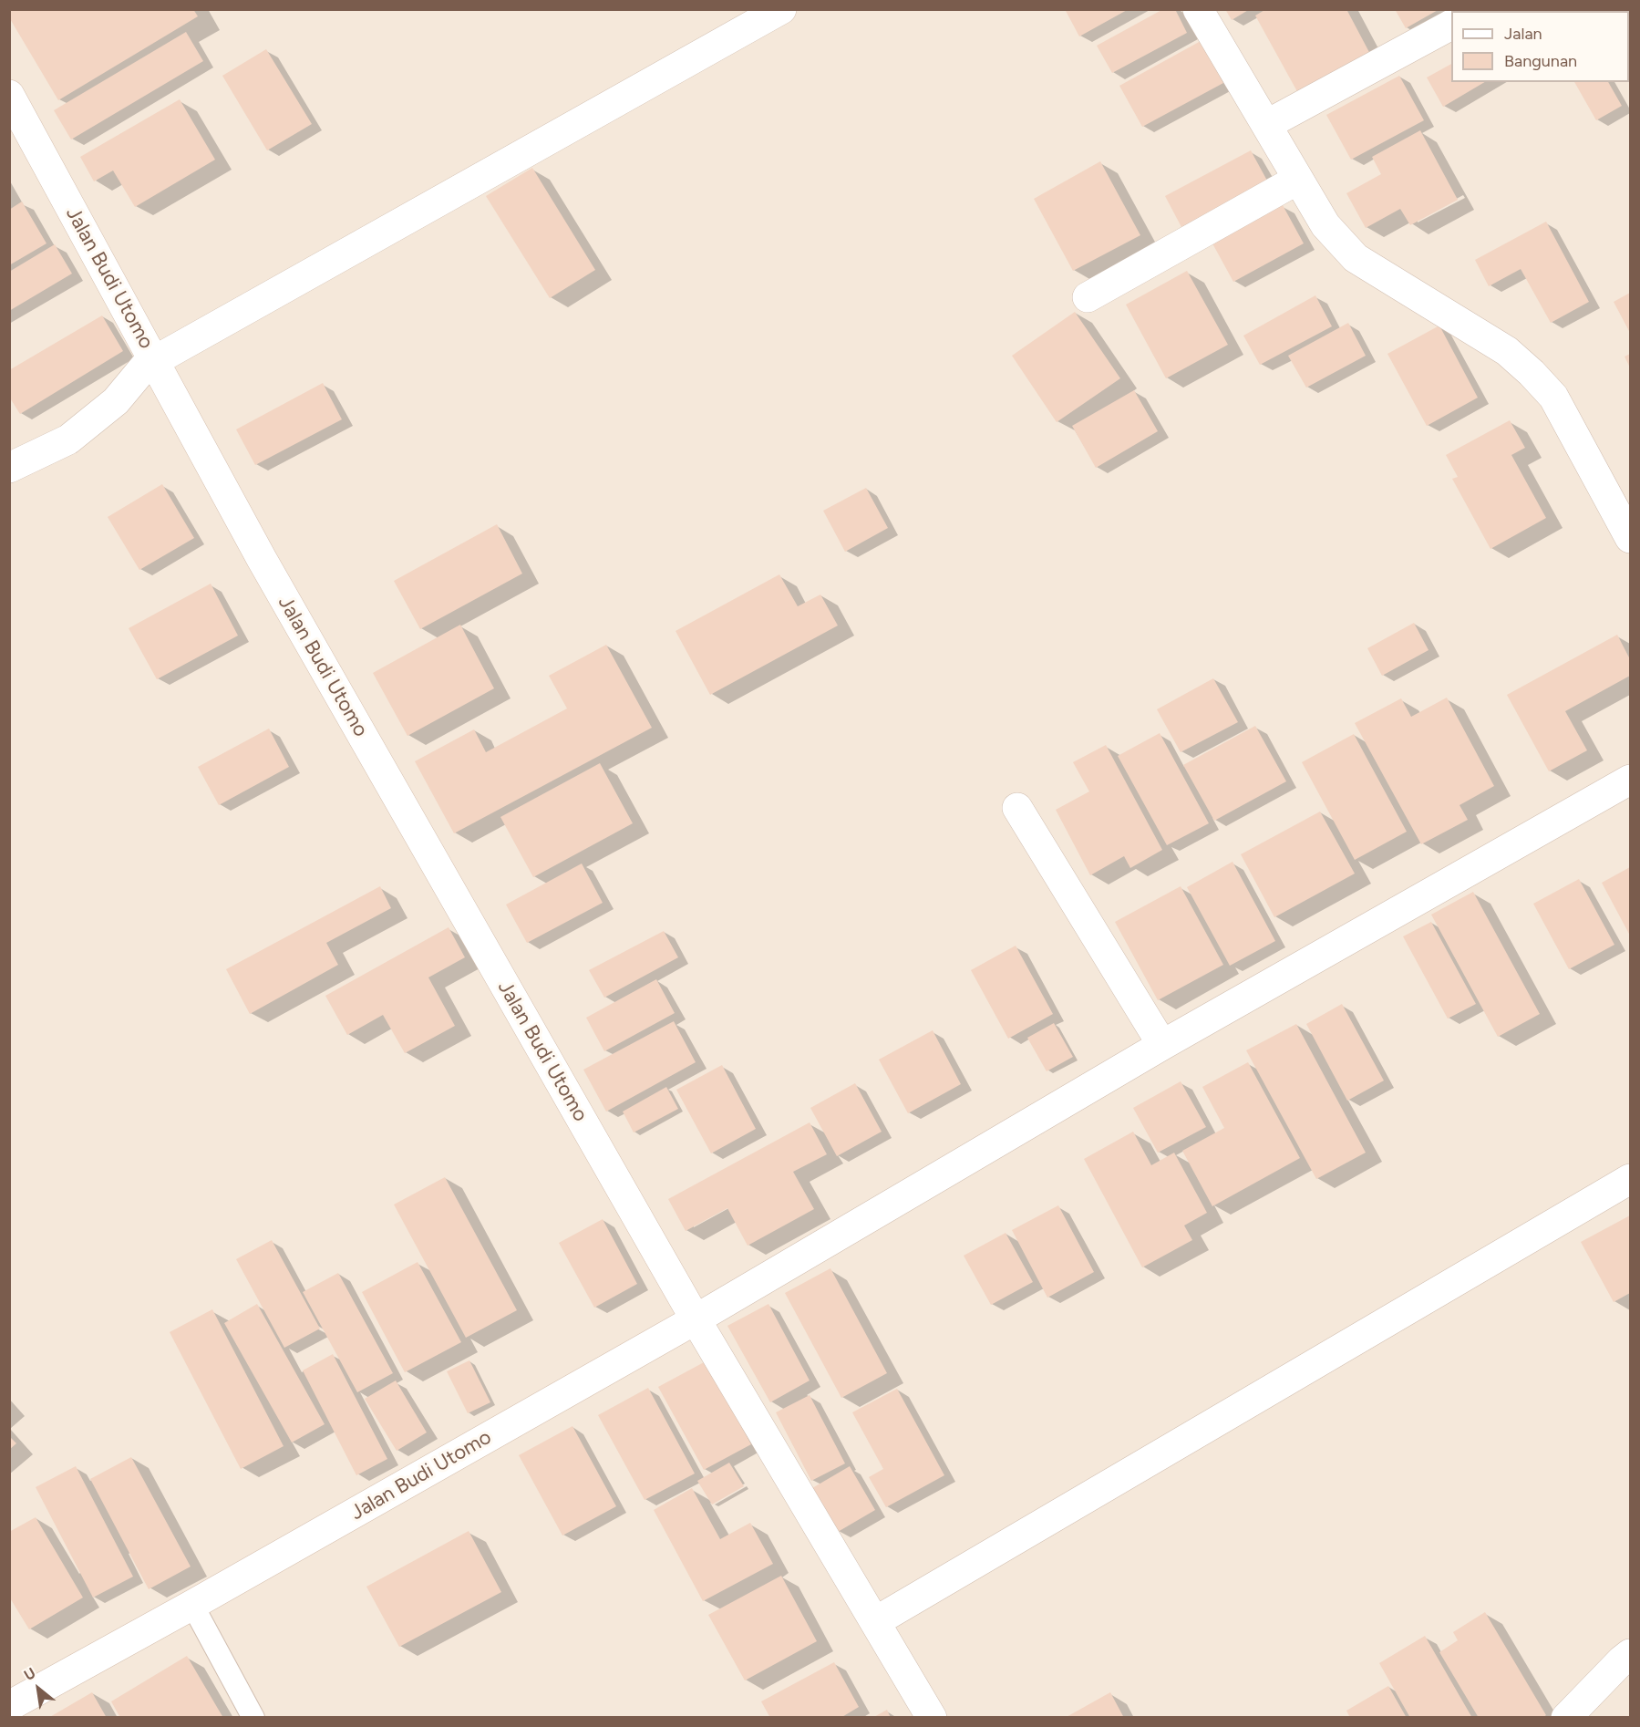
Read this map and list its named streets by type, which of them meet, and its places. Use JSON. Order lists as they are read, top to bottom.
{
  "streets": {
    "street": ["Jalan Budi Utomo"]
  },
  "legend": ["Jalan", "Bangunan"],
  "north": "top left"
}
